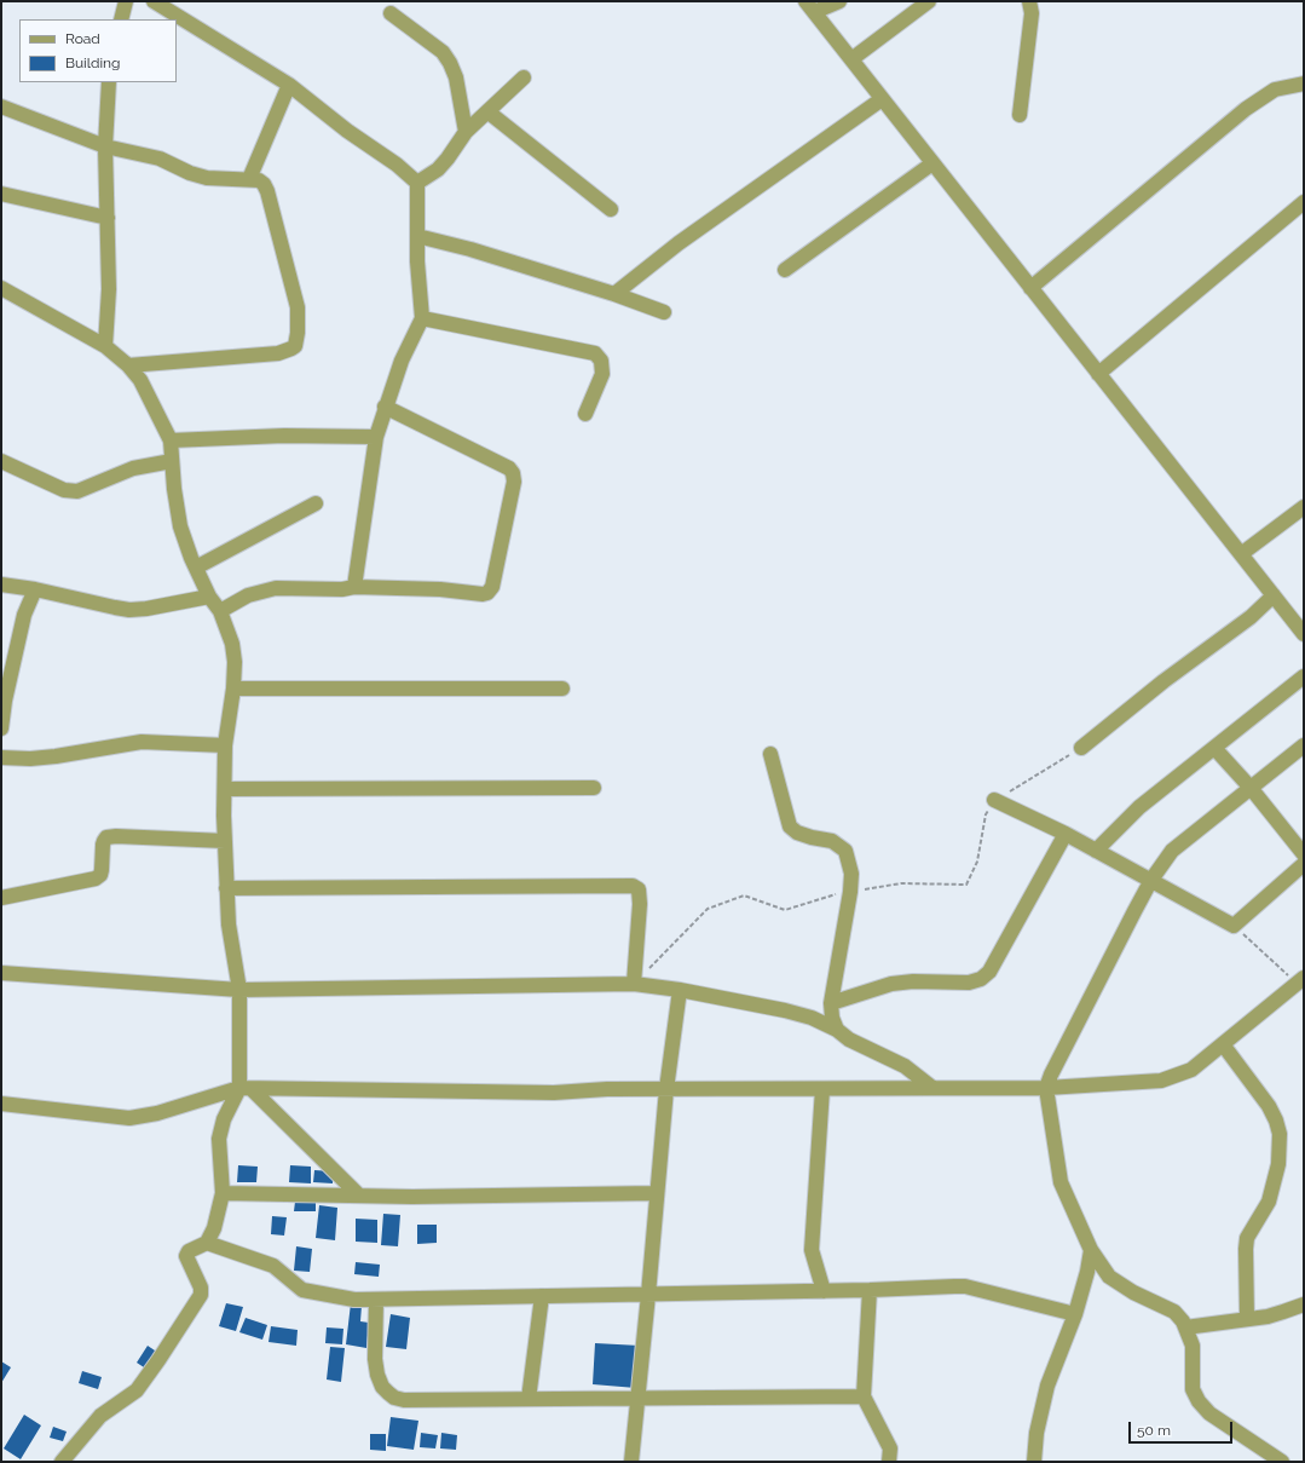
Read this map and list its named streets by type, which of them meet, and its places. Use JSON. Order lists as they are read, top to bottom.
{
  "legend": ["Road", "Building"],
  "scale_bar": "50 m"
}
